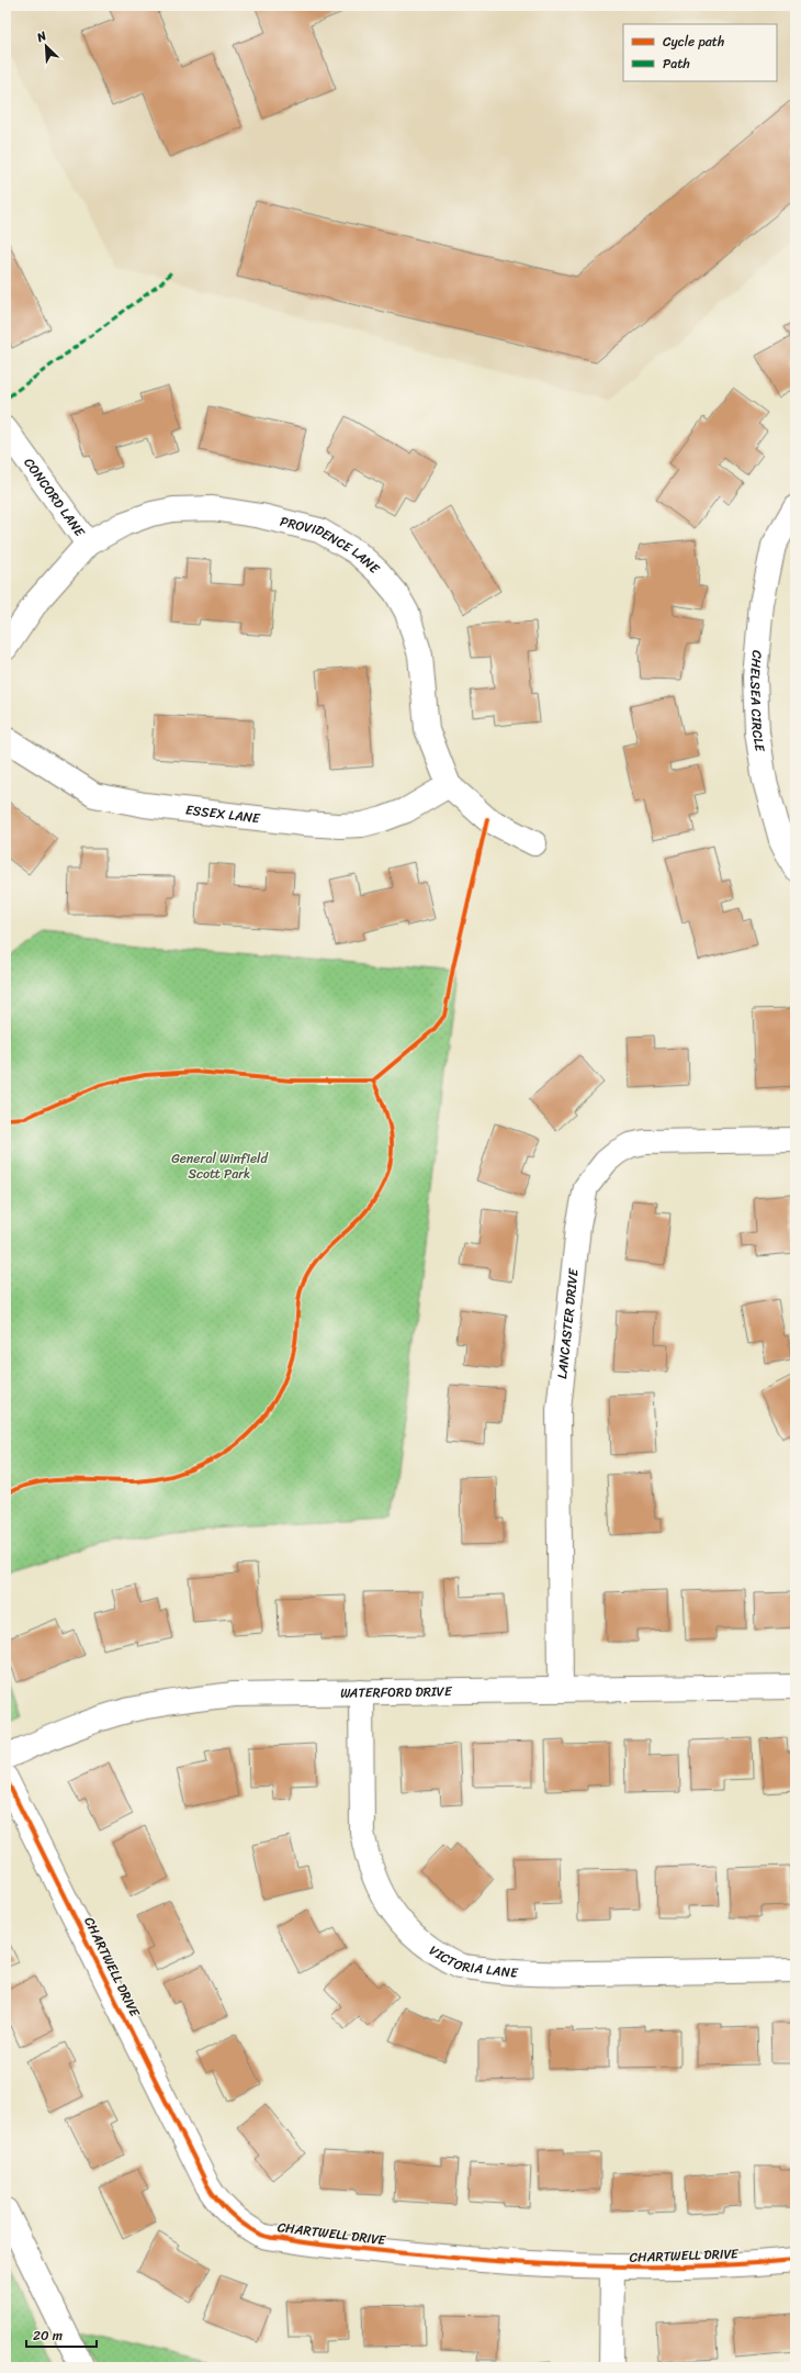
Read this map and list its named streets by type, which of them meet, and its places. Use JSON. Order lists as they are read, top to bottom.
{
  "streets": {
    "street": [
      "CONCORD LANE",
      "PROVIDENCE LANE",
      "CHELSEA CIRCLE",
      "ESSEX LANE",
      "LANCASTER DRIVE",
      "WATERFORD DRIVE",
      "VICTORIA LANE",
      "CHARTWELL DRIVE"
    ]
  },
  "crossings": [
    ["CONCORD LANE", "PROVIDENCE LANE"],
    ["PROVIDENCE LANE", "ESSEX LANE"],
    ["LANCASTER DRIVE", "WATERFORD DRIVE"],
    ["WATERFORD DRIVE", "VICTORIA LANE"]
  ],
  "parks": ["General Winfield Scott Park"],
  "legend": ["Cycle path", "Path"],
  "scale_bar": "20 m",
  "north": "top left"
}
